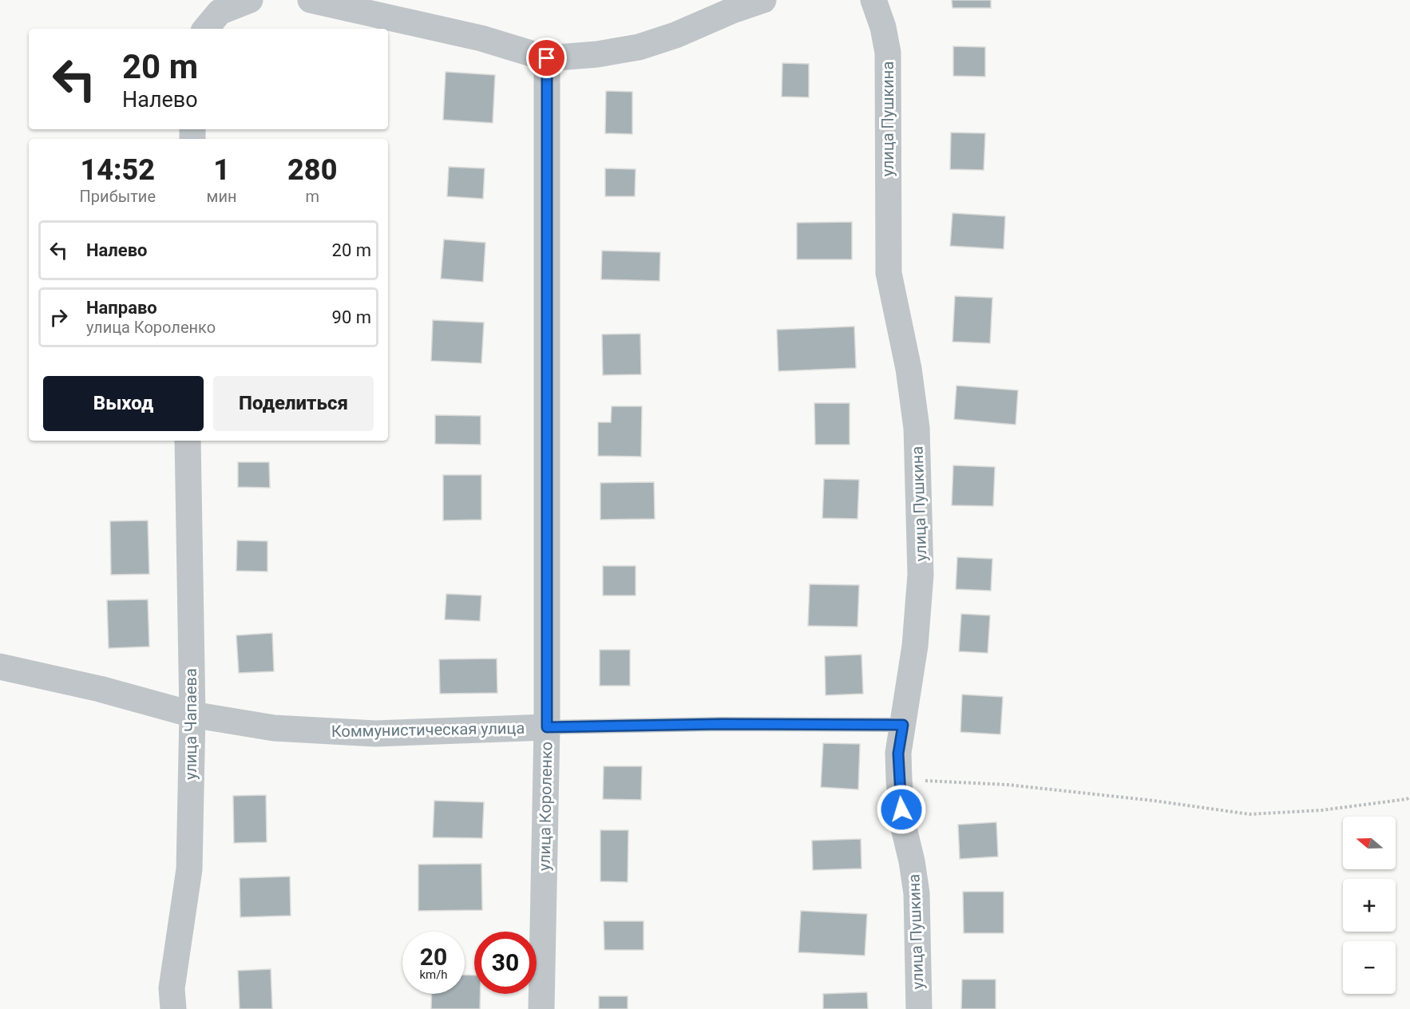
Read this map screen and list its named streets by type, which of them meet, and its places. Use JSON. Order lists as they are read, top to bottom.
{
  "streets": {
    "street": [
      "улица Пушкина",
      "улица Чапаева",
      "Коммунистическая улица",
      "улица Короленко"
    ]
  },
  "crossings": [
    ["улица Чапаева", "Коммунистическая улица"],
    ["Коммунистическая улица", "улица Короленко"]
  ],
  "north": "left",
  "page": {
    "turn": ["20 m", "Налево"],
    "eta": [
      "14:52",
      "Прибытие",
      "1",
      "мин",
      "280",
      "m"
    ],
    "list": [
      {
        "name": "Налево",
        "value": "20 m"
      },
      {
        "name": "Направо",
        "note": "улица Короленко",
        "value": "90 m"
      }
    ],
    "buttons": ["Выход", "Поделиться"],
    "map_buttons": ["+", "−"],
    "speed": "20 km/h",
    "limit": "30"
  }
}
